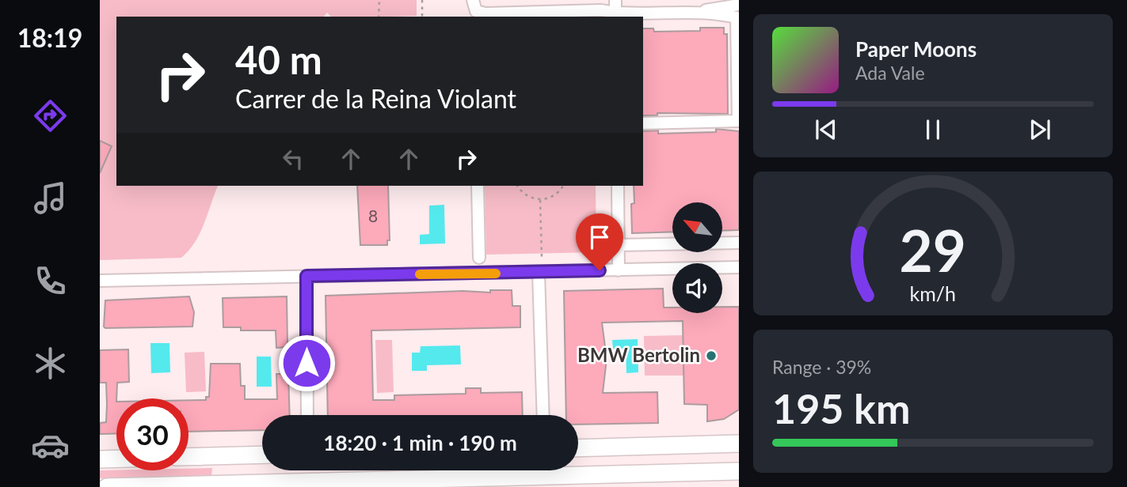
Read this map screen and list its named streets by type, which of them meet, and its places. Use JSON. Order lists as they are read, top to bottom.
{
  "places": ["BMW Bertolin"],
  "house_numbers": ["8"],
  "north": "top left",
  "page": {
    "tabs": "18:19",
    "turn": ["40 m", "Carrer de la Reina Violant"],
    "song": ["Paper Moons", "Ada Vale"],
    "tile": ["Range · 39%", "195 km"],
    "limit": "30",
    "trip": "18:20 · 1 min · 190 m",
    "gauge": ["29", "km/h"]
  }
}
